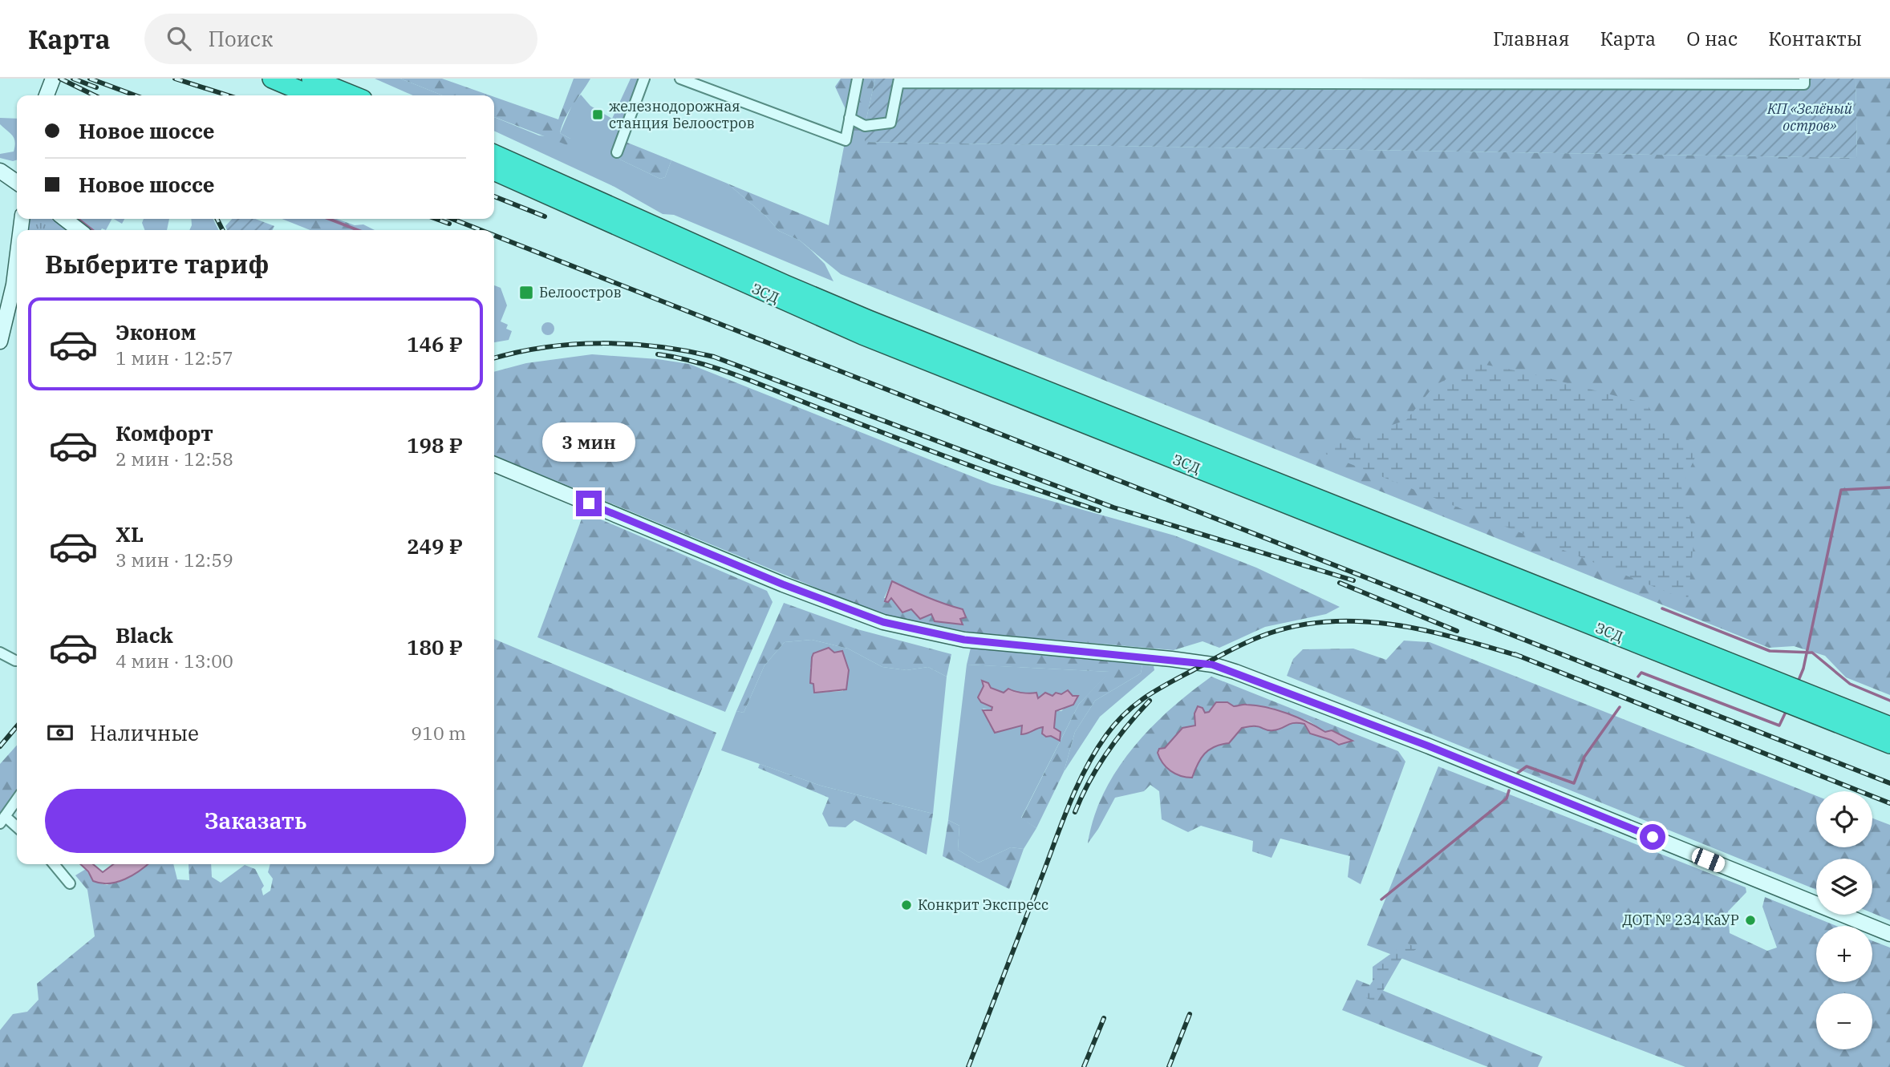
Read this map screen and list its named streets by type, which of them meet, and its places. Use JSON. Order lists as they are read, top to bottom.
{
  "streets": {
    "highway": ["ЗСД"]
  },
  "parks": ["КП «Зелёный остров»"],
  "places": {
    "transit": ["железнодорожная станция Белоостров", "Белоостров"],
    "other": ["Конкрит Экспресс", "ДОТ № 234 КаУР"]
  },
  "page": {
    "header": "Карта",
    "search": "Поиск",
    "nav": [
      "Главная",
      "Карта",
      "О нас",
      "Контакты"
    ],
    "banner": ["Новое шоссе", "Новое шоссе"],
    "heading": "Выберите тариф",
    "list": [
      {
        "name": "Эконом",
        "note": "1 мин · 12:57",
        "value": "146 ₽"
      },
      {
        "name": "Комфорт",
        "note": "2 мин · 12:58",
        "value": "198 ₽"
      },
      {
        "name": "XL",
        "note": "3 мин · 12:59",
        "value": "249 ₽"
      },
      {
        "name": "Black",
        "note": "4 мин · 13:00",
        "value": "180 ₽"
      }
    ],
    "bubble": "3 мин",
    "pay": ["Наличные", "910 m"],
    "buttons": "Заказать",
    "map_buttons": ["+", "−"]
  }
}
